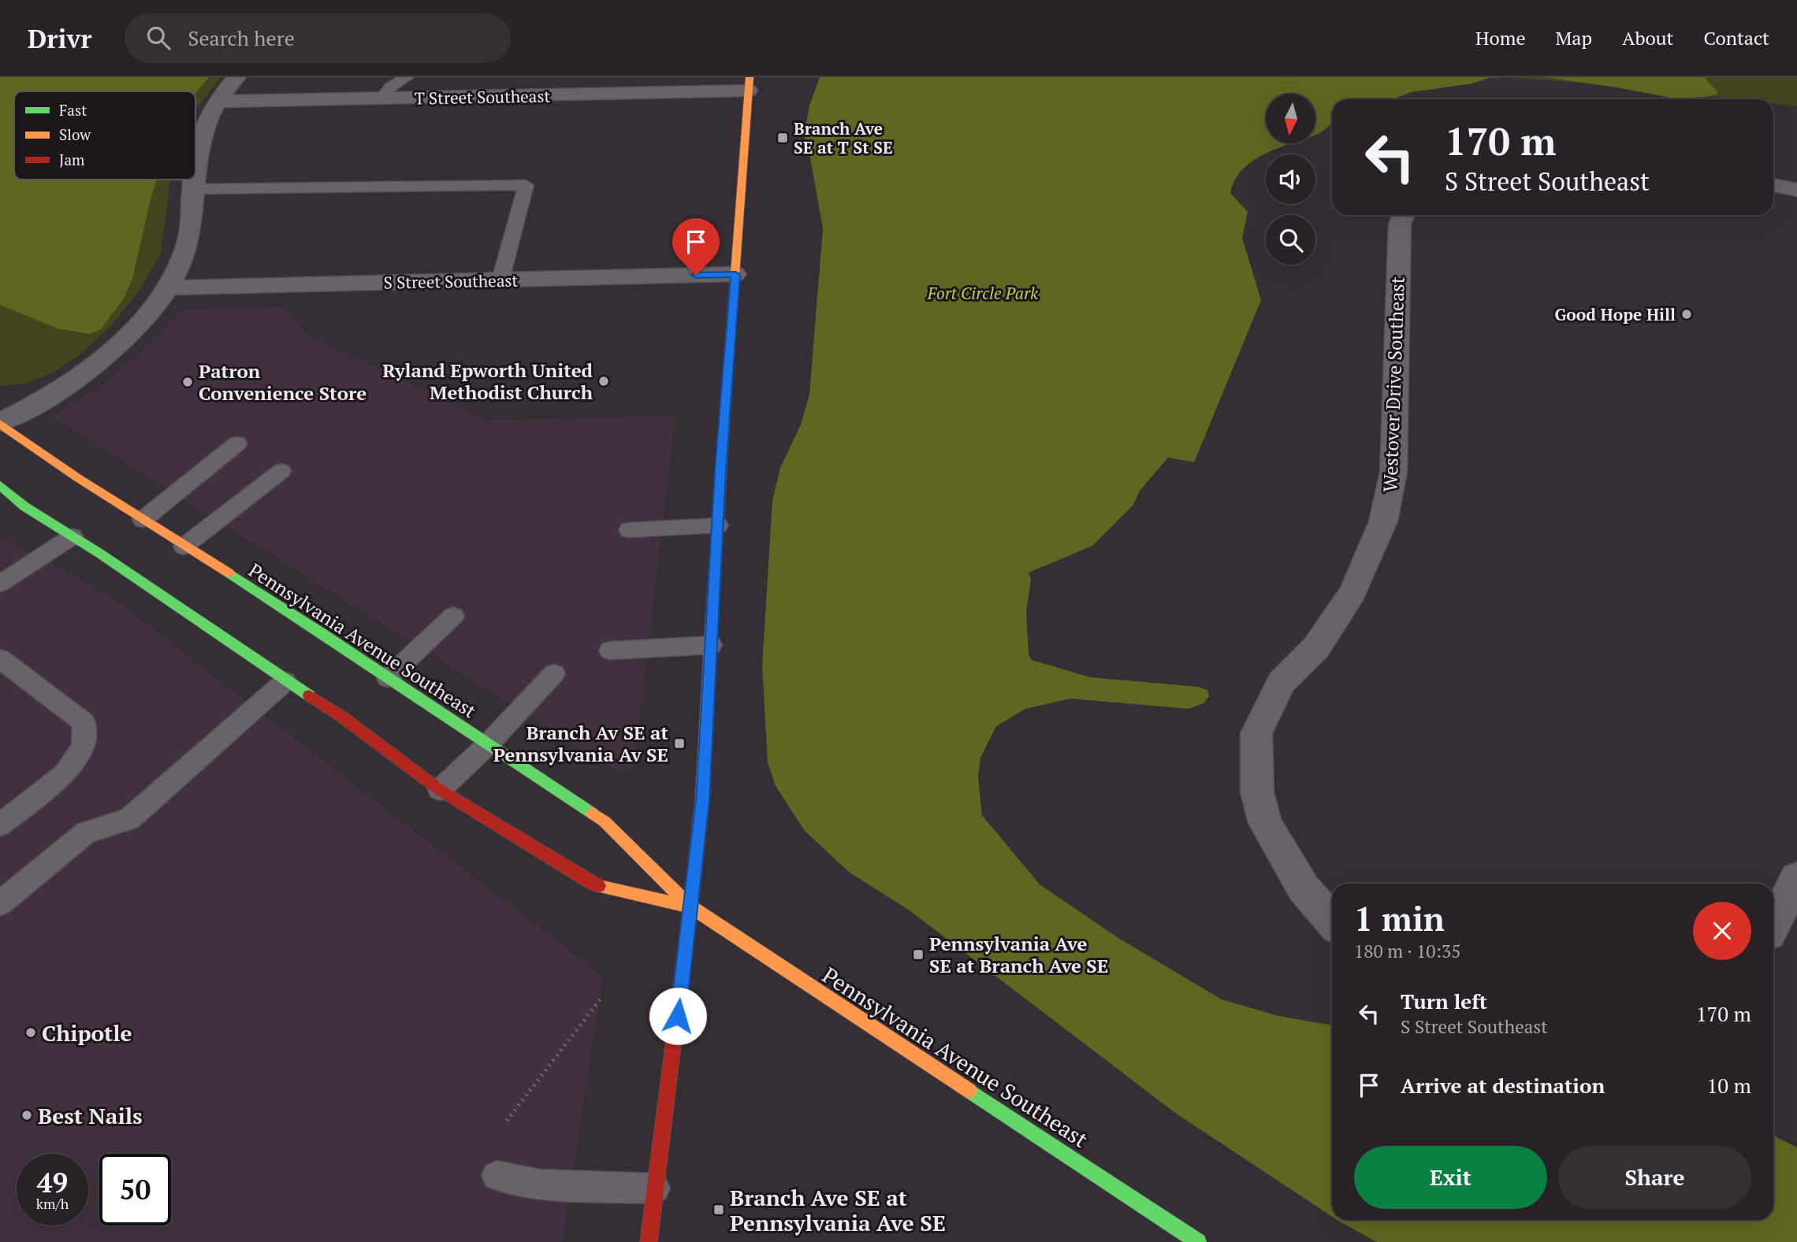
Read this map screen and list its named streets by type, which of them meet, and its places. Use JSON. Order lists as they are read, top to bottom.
{
  "streets": {
    "main road": ["Pennsylvania Avenue Southeast"],
    "street": ["T Street Southeast", "S Street Southeast", "Westover Drive Southeast"]
  },
  "parks": ["Fort Circle Park"],
  "places": {
    "transit": [
      "Branch Ave SE at T St SE",
      "Branch Av SE at Pennsylvania Av SE",
      "Pennsylvania Ave SE at Branch Ave SE",
      "Branch Ave SE at Pennsylvania Ave SE"
    ],
    "other": [
      "Good Hope Hill",
      "Ryland Epworth United Methodist Church",
      "Patron Convenience Store",
      "Chipotle",
      "Best Nails"
    ]
  },
  "legend": ["Fast", "Slow", "Jam"],
  "north": "bottom",
  "page": {
    "header": "Drivr",
    "search": "Search here",
    "nav": [
      "Home",
      "Map",
      "About",
      "Contact"
    ],
    "turn": ["170 m", "S Street Southeast"],
    "heading": ["1 min", "180 m · 10:35"],
    "list": [
      {
        "name": "Turn left",
        "note": "S Street Southeast",
        "value": "170 m"
      },
      {
        "name": "Arrive at destination",
        "value": "10 m"
      }
    ],
    "buttons": ["Exit", "Share"],
    "speed": "49 km/h",
    "limit": "50"
  }
}
